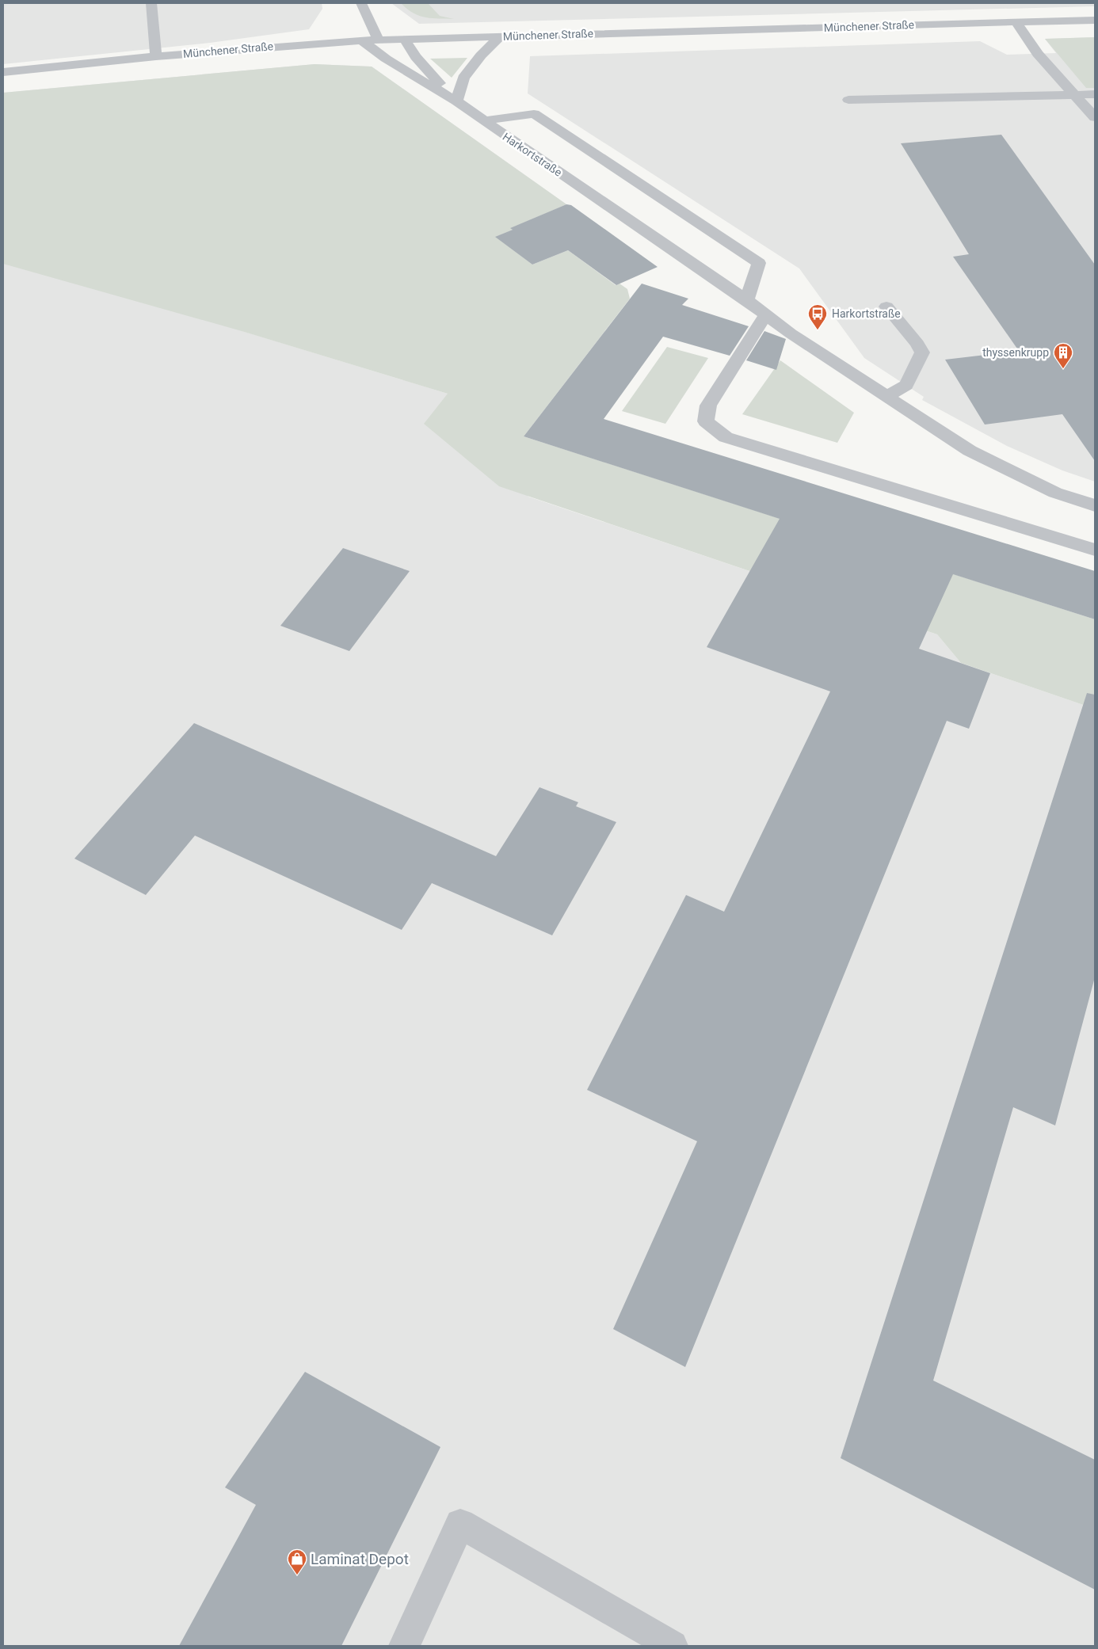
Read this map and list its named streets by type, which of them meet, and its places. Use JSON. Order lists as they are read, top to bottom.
{
  "streets": {
    "street": ["Münchener Straße", "Harkortstraße"]
  },
  "crossings": [
    ["Münchener Straße", "Harkortstraße"]
  ],
  "places": {
    "bus stop": ["Harkortstraße"],
    "building": ["thyssenkrupp"],
    "shop": ["Laminat Depot"]
  }
}
